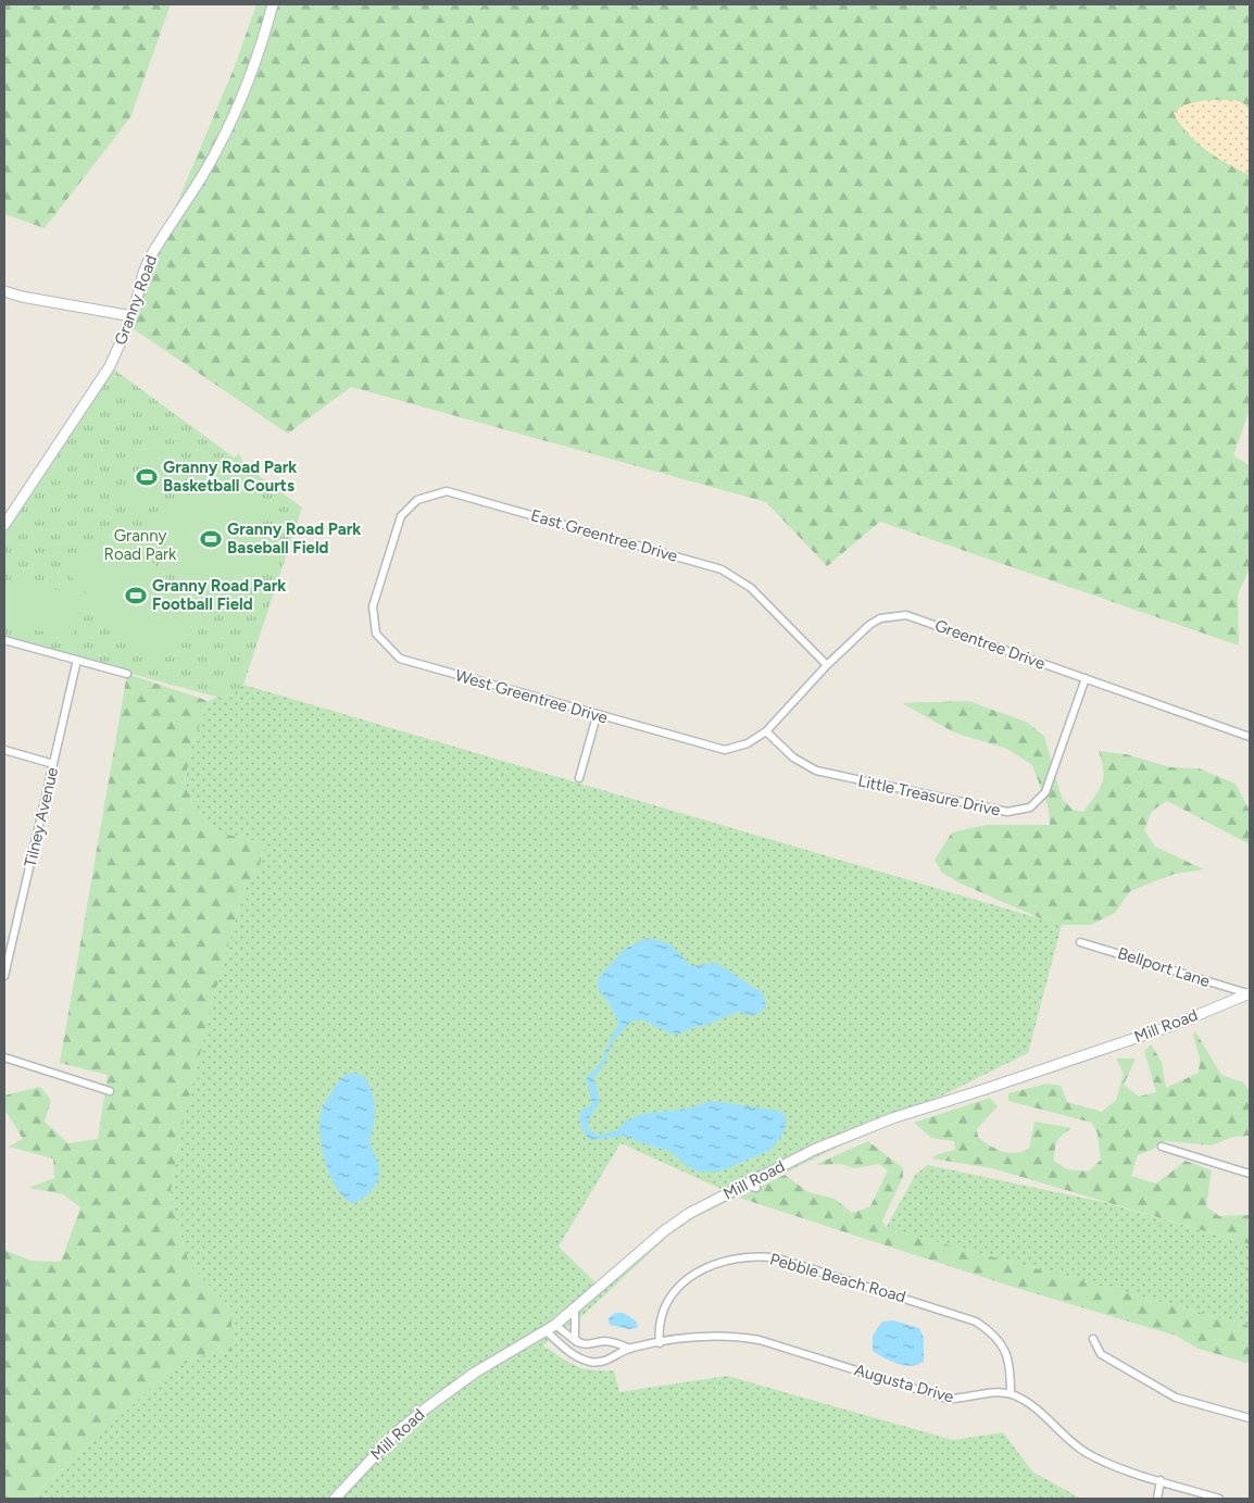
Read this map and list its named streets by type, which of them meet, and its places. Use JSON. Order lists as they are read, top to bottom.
{
  "streets": {
    "main road": ["Granny Road", "Mill Road"],
    "street": [
      "East Greentree Drive",
      "Greentree Drive",
      "West Greentree Drive",
      "Little Treasure Drive",
      "Tilney Avenue",
      "Bellport Lane",
      "Pebble Beach Road",
      "Augusta Drive"
    ]
  },
  "crossings": [
    ["East Greentree Drive", "Greentree Drive"],
    ["East Greentree Drive", "West Greentree Drive"],
    ["Greentree Drive", "West Greentree Drive"],
    ["Greentree Drive", "Little Treasure Drive"],
    ["West Greentree Drive", "Little Treasure Drive"],
    ["Bellport Lane", "Mill Road"],
    ["Mill Road", "Augusta Drive"],
    ["Pebble Beach Road", "Augusta Drive"]
  ],
  "parks": ["Granny Road Park"],
  "places": {
    "sports": ["Granny Road Park Basketball Courts", "Granny Road Park Baseball Field", "Granny Road Park Football Field"]
  }
}
